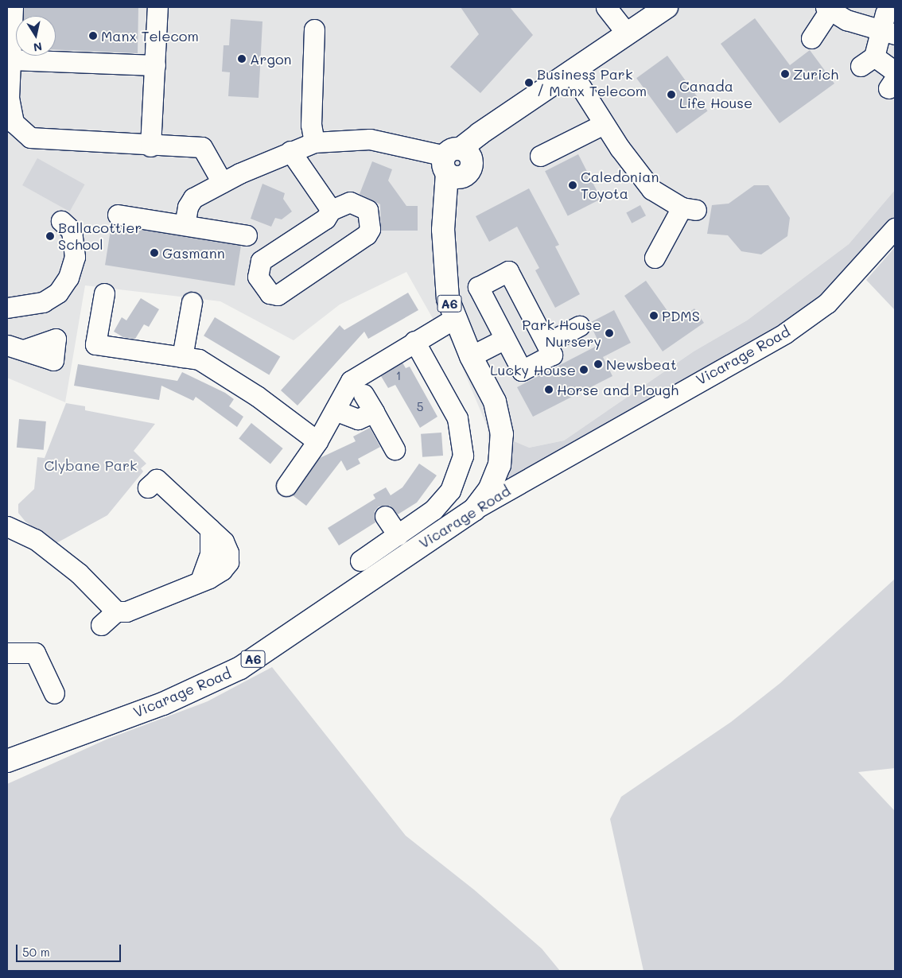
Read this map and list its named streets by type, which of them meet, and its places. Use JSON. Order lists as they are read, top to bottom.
{
  "streets": {
    "highway": ["A6", "Vicarage Road"]
  },
  "crossings": [
    ["A6", "Vicarage Road"]
  ],
  "parks": ["Clybane Park"],
  "places": [
    "Manx Telecom",
    "Argon",
    "Zurich",
    "Business Park / Manx Telecom",
    "Canada Life House",
    "Caledonian Toyota",
    "Ballacottier School",
    "Gasmann",
    "PDMS",
    "Park House Nursery",
    "Newsbeat",
    "Lucky House",
    "Horse and Plough"
  ],
  "house_numbers": ["1", "5"],
  "scale_bar": "50 m",
  "north": "bottom"
}
